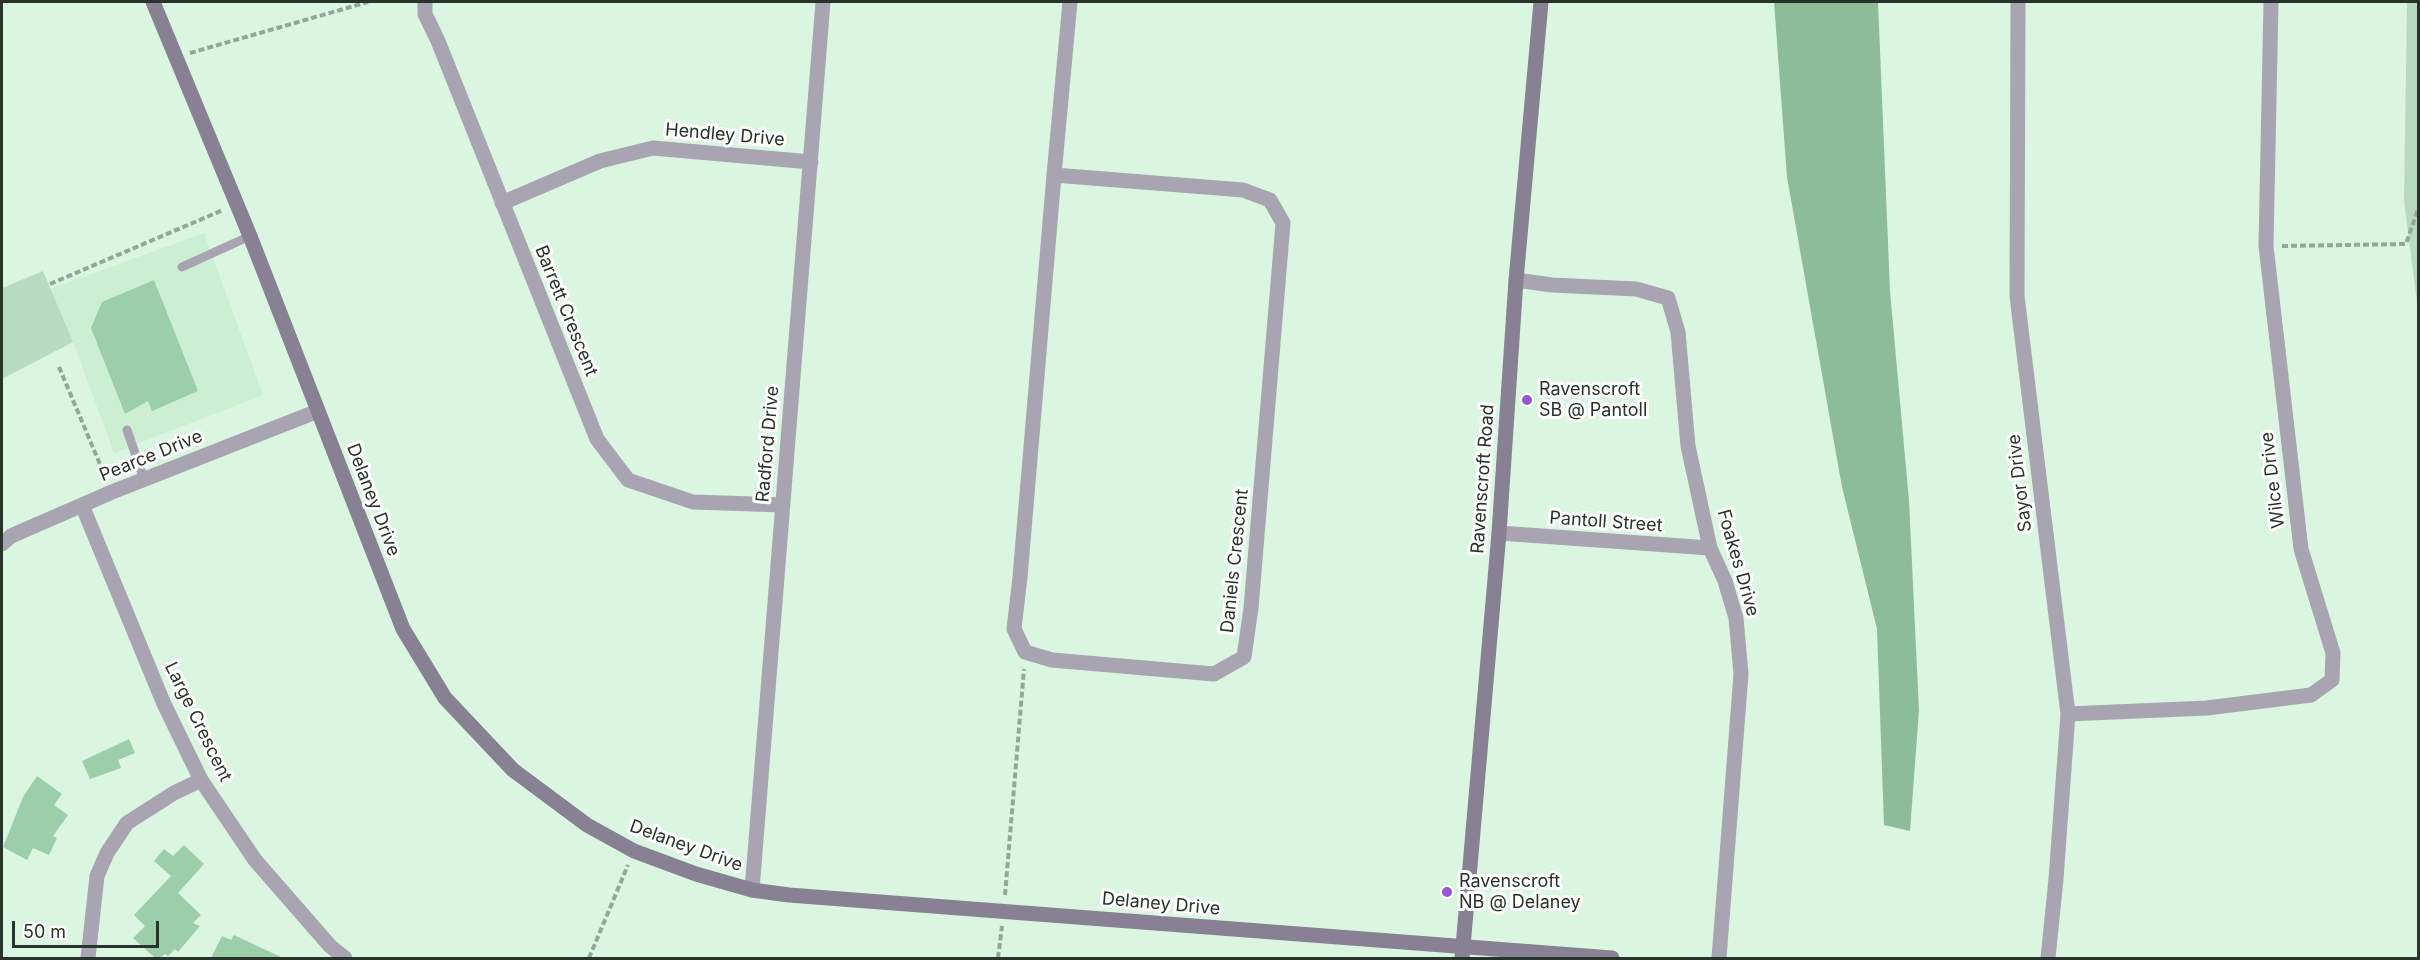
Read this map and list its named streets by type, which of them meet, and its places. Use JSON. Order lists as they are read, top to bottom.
{
  "streets": {
    "street": [
      "Hendley Drive",
      "Barrett Crescent",
      "Radford Drive",
      "Pearce Drive",
      "Ravenscroft Road",
      "Wilce Drive",
      "Sayor Drive",
      "Delaney Drive",
      "Pantoll Street",
      "Daniels Crescent",
      "Foakes Drive",
      "Large Crescent"
    ]
  },
  "crossings": [
    ["Hendley Drive", "Barrett Crescent"],
    ["Hendley Drive", "Radford Drive"],
    ["Barrett Crescent", "Radford Drive"],
    ["Radford Drive", "Delaney Drive"],
    ["Pearce Drive", "Delaney Drive"],
    ["Pearce Drive", "Large Crescent"],
    ["Ravenscroft Road", "Delaney Drive"],
    ["Ravenscroft Road", "Pantoll Street"],
    ["Ravenscroft Road", "Foakes Drive"],
    ["Wilce Drive", "Sayor Drive"],
    ["Pantoll Street", "Foakes Drive"]
  ],
  "places": ["Ravenscroft SB @ Pantoll", "Ravenscroft NB @ Delaney"],
  "scale_bar": "50 m"
}
